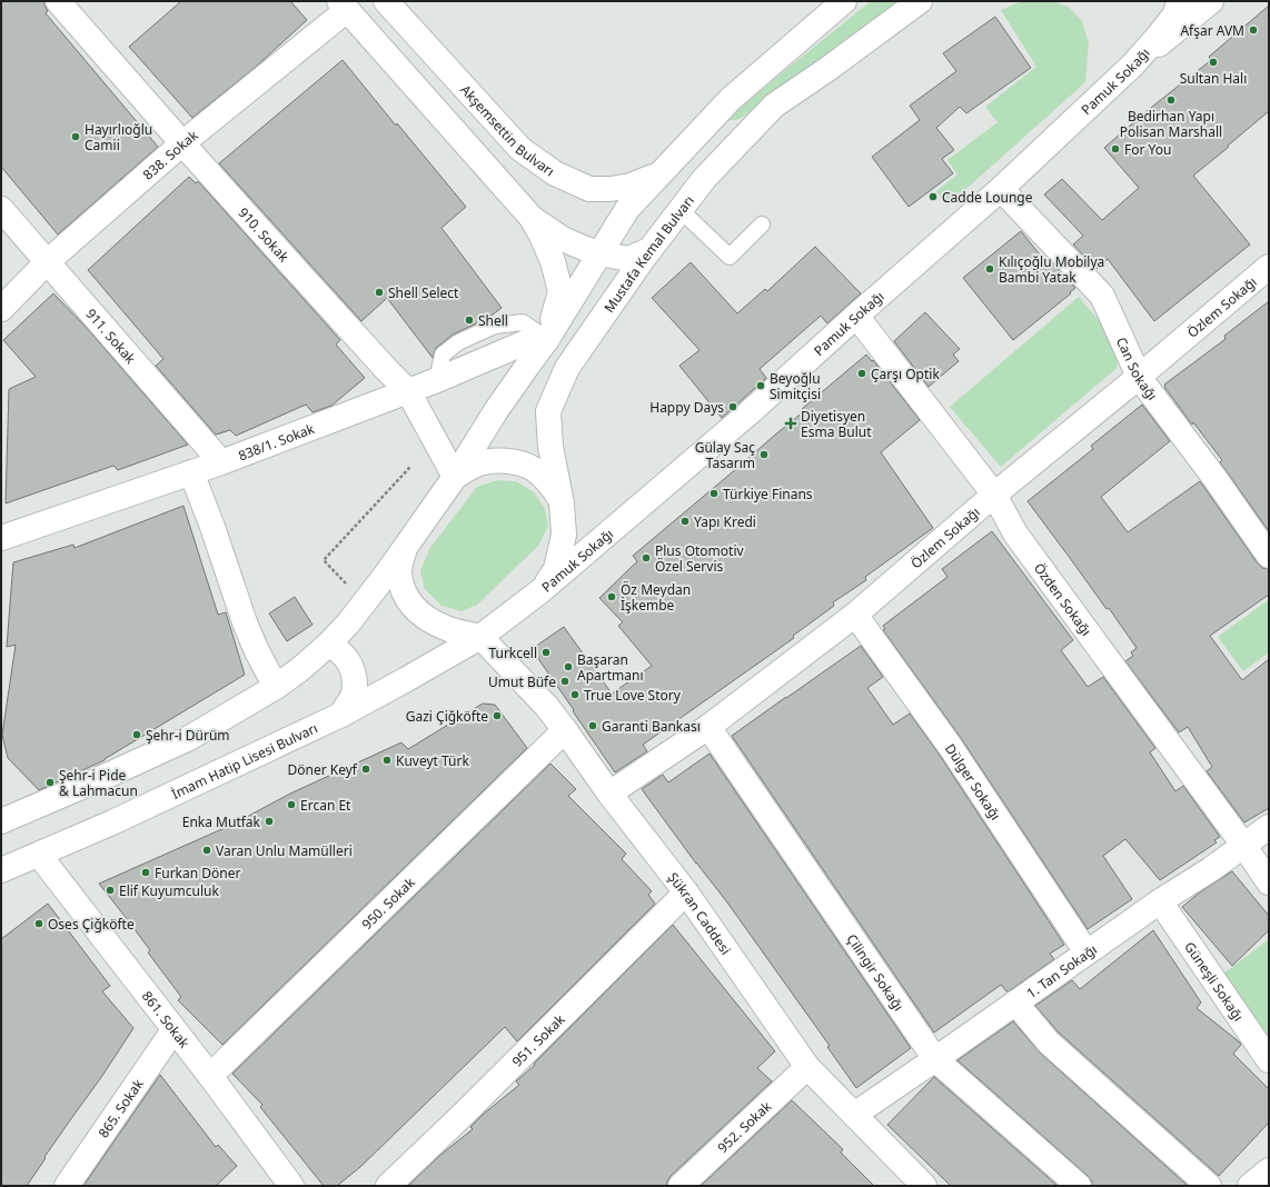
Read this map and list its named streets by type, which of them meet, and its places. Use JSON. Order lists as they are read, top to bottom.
{
  "streets": {
    "street": [
      "Pamuk Sokağı",
      "Akşemsettin Bulvarı",
      "838. Sokak",
      "910. Sokak",
      "Mustafa Kemal Bulvarı",
      "Özlem Sokağı",
      "911. Sokak",
      "Can Sokağı",
      "838/1. Sokak",
      "Özden Sokağı",
      "İmam Hatip Lisesi Bulvarı",
      "Dülger Sokağı",
      "950. Sokak",
      "Şükran Caddesi",
      "1. Tan Sokağı",
      "Çilingir Sokağı",
      "Güneşli Sokağı",
      "861. Sokak",
      "951. Sokak",
      "865. Sokak",
      "952. Sokak"
    ]
  },
  "crossings": [
    ["Pamuk Sokağı", "Mustafa Kemal Bulvarı"],
    ["Pamuk Sokağı", "Can Sokağı"],
    ["Pamuk Sokağı", "Özden Sokağı"],
    ["Pamuk Sokağı", "İmam Hatip Lisesi Bulvarı"],
    ["Pamuk Sokağı", "Şükran Caddesi"],
    ["838. Sokak", "910. Sokak"],
    ["838. Sokak", "911. Sokak"],
    ["910. Sokak", "838/1. Sokak"],
    ["Özlem Sokağı", "Can Sokağı"],
    ["Özlem Sokağı", "Özden Sokağı"],
    ["Özlem Sokağı", "Dülger Sokağı"],
    ["Özlem Sokağı", "Şükran Caddesi"],
    ["Özlem Sokağı", "Çilingir Sokağı"],
    ["911. Sokak", "838/1. Sokak"],
    ["Özden Sokağı", "1. Tan Sokağı"],
    ["İmam Hatip Lisesi Bulvarı", "Şükran Caddesi"],
    ["İmam Hatip Lisesi Bulvarı", "861. Sokak"],
    ["Dülger Sokağı", "1. Tan Sokağı"],
    ["950. Sokak", "Şükran Caddesi"],
    ["950. Sokak", "861. Sokak"],
    ["Şükran Caddesi", "1. Tan Sokağı"],
    ["Şükran Caddesi", "951. Sokak"],
    ["Şükran Caddesi", "952. Sokak"],
    ["1. Tan Sokağı", "Çilingir Sokağı"],
    ["1. Tan Sokağı", "Güneşli Sokağı"],
    ["861. Sokak", "865. Sokak"]
  ],
  "places": {
    "other": [
      "Afşar AVM",
      "Sultan Halı",
      "Bedirhan Yapı Polisan Marshall",
      "Hayırlıoğlu Camii",
      "For You",
      "Cadde Lounge",
      "Kılıçoğlu Mobilya Bambi Yatak",
      "Shell Select",
      "Shell",
      "Çarşı Optik",
      "Beyoğlu Simitçisi",
      "Happy Days",
      "Gülay Saç Tasarım",
      "Türkiye Finans",
      "Yapı Kredi",
      "Plus Otomotiv Özel Servis",
      "Öz Meydan İşkembe",
      "Turkcell",
      "Başaran Apartmanı",
      "Umut Büfe",
      "True Love Story",
      "Gazi Çiğköfte",
      "Garanti Bankası",
      "Şehr-i Dürüm",
      "Kuveyt Türk",
      "Döner Keyf",
      "Şehr-i Pide & Lahmacun",
      "Ercan Et",
      "Enka Mutfak",
      "Varan Unlu Mamülleri",
      "Furkan Döner",
      "Elif Kuyumculuk",
      "Oses Çiğköfte"
    ],
    "health": ["Diyetisyen Esma Bulut"]
  }
}
